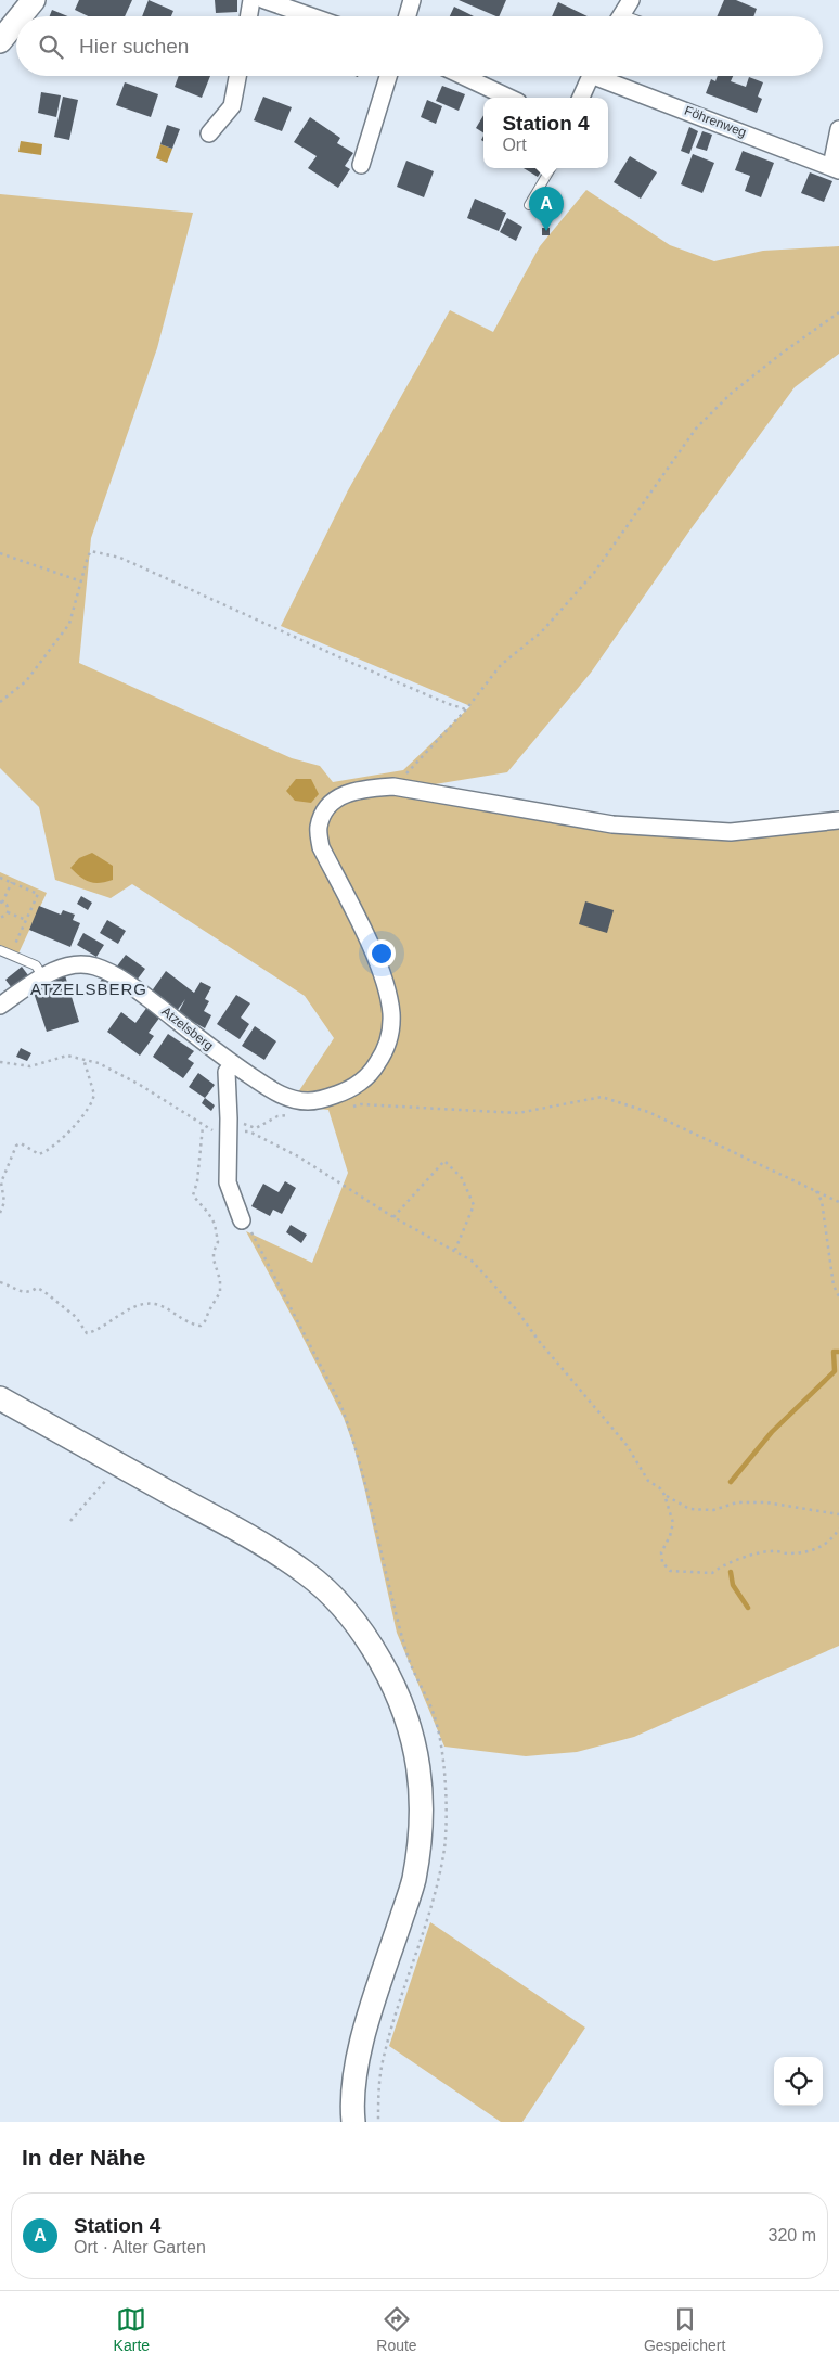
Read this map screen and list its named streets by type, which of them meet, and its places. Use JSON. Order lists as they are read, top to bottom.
{
  "streets": {
    "street": ["Föhrenweg", "Atzelsberg"]
  },
  "districts": ["ATZELSBERG"],
  "page": {
    "search": "Hier suchen",
    "popup": ["Station 4", "Ort"],
    "pins": "A",
    "heading": "In der Nähe",
    "list": [
      {
        "mark": "A",
        "name": "Station 4",
        "note": "Ort · Alter Garten",
        "value": "320 m"
      }
    ],
    "nav": ["Karte", "Route", "Gespeichert"]
  }
}
